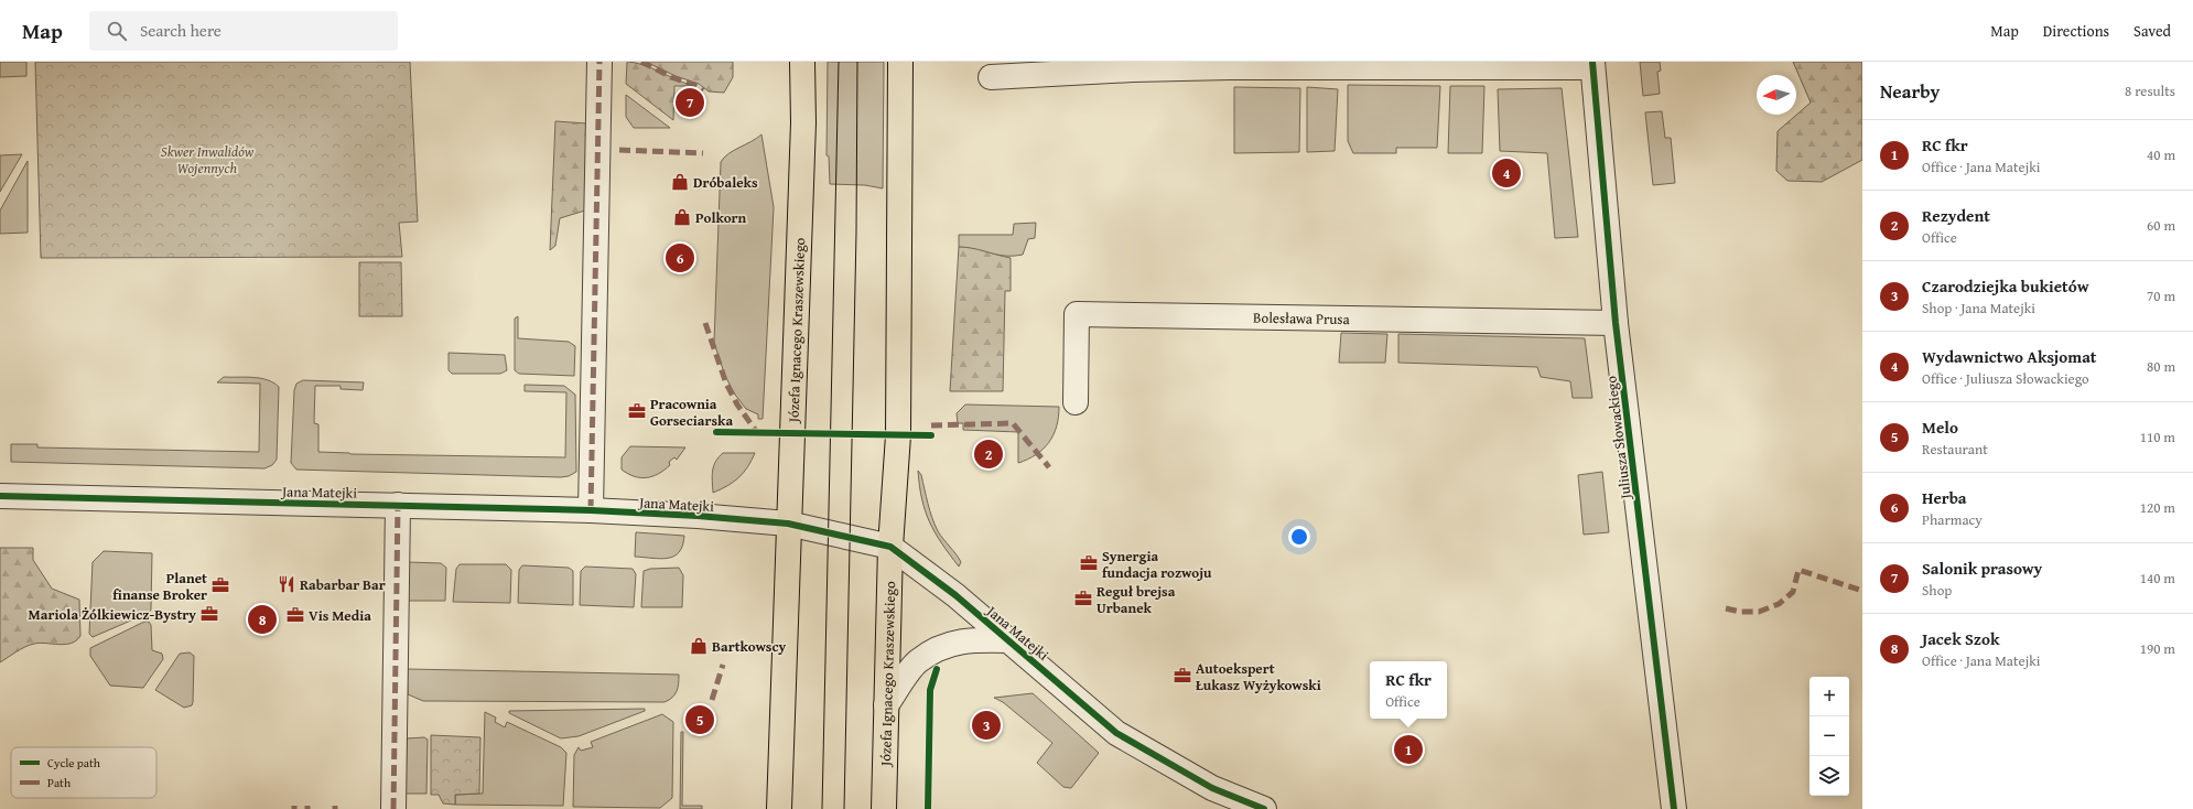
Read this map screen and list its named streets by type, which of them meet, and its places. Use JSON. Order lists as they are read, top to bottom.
{
  "streets": {
    "main road": ["Józefa Ignacego Kraszewskiego"],
    "street": ["Bolesława Prusa", "Juliusza Słowackiego", "Jana Matejki"]
  },
  "crossings": [
    ["Bolesława Prusa", "Juliusza Słowackiego"],
    ["Józefa Ignacego Kraszewskiego", "Jana Matejki"]
  ],
  "parks": ["Skwer Inwalidów Wojennych"],
  "places": {
    "shop": ["Dróbaleks", "Polkorn", "Bartkowscy"],
    "office": [
      "Pracownia Gorseciarska",
      "Synergia fundacja rozwoju",
      "Planet finanse Broker",
      "Reguł brejsa Urbanek",
      "Mariola Żólkiewicz-Bystry",
      "Vis Media",
      "Autoekspert Łukasz Wyżykowski"
    ],
    "restaurant": ["Rabarbar Bar"]
  },
  "legend": ["Cycle path", "Path"],
  "north": "left",
  "page": {
    "header": "Map",
    "search": "Search here",
    "nav": ["Map", "Directions", "Saved"],
    "heading": ["Nearby", "8 results"],
    "pins": [
      "7",
      "4",
      "6",
      "2",
      "8",
      "5",
      "3",
      "1"
    ],
    "list": [
      {
        "mark": "1",
        "name": "RC fkr",
        "note": "Office · Jana Matejki",
        "value": "40 m"
      },
      {
        "mark": "2",
        "name": "Rezydent",
        "note": "Office",
        "value": "60 m"
      },
      {
        "mark": "3",
        "name": "Czarodziejka bukietów",
        "note": "Shop · Jana Matejki",
        "value": "70 m"
      },
      {
        "mark": "4",
        "name": "Wydawnictwo Aksjomat",
        "note": "Office · Juliusza Słowackiego",
        "value": "80 m"
      },
      {
        "mark": "5",
        "name": "Melo",
        "note": "Restaurant",
        "value": "110 m"
      },
      {
        "mark": "6",
        "name": "Herba",
        "note": "Pharmacy",
        "value": "120 m"
      },
      {
        "mark": "7",
        "name": "Salonik prasowy",
        "note": "Shop",
        "value": "140 m"
      },
      {
        "mark": "8",
        "name": "Jacek Szok",
        "note": "Office · Jana Matejki",
        "value": "190 m"
      }
    ],
    "popup": ["RC fkr", "Office"],
    "map_buttons": ["+", "−"]
  }
}
